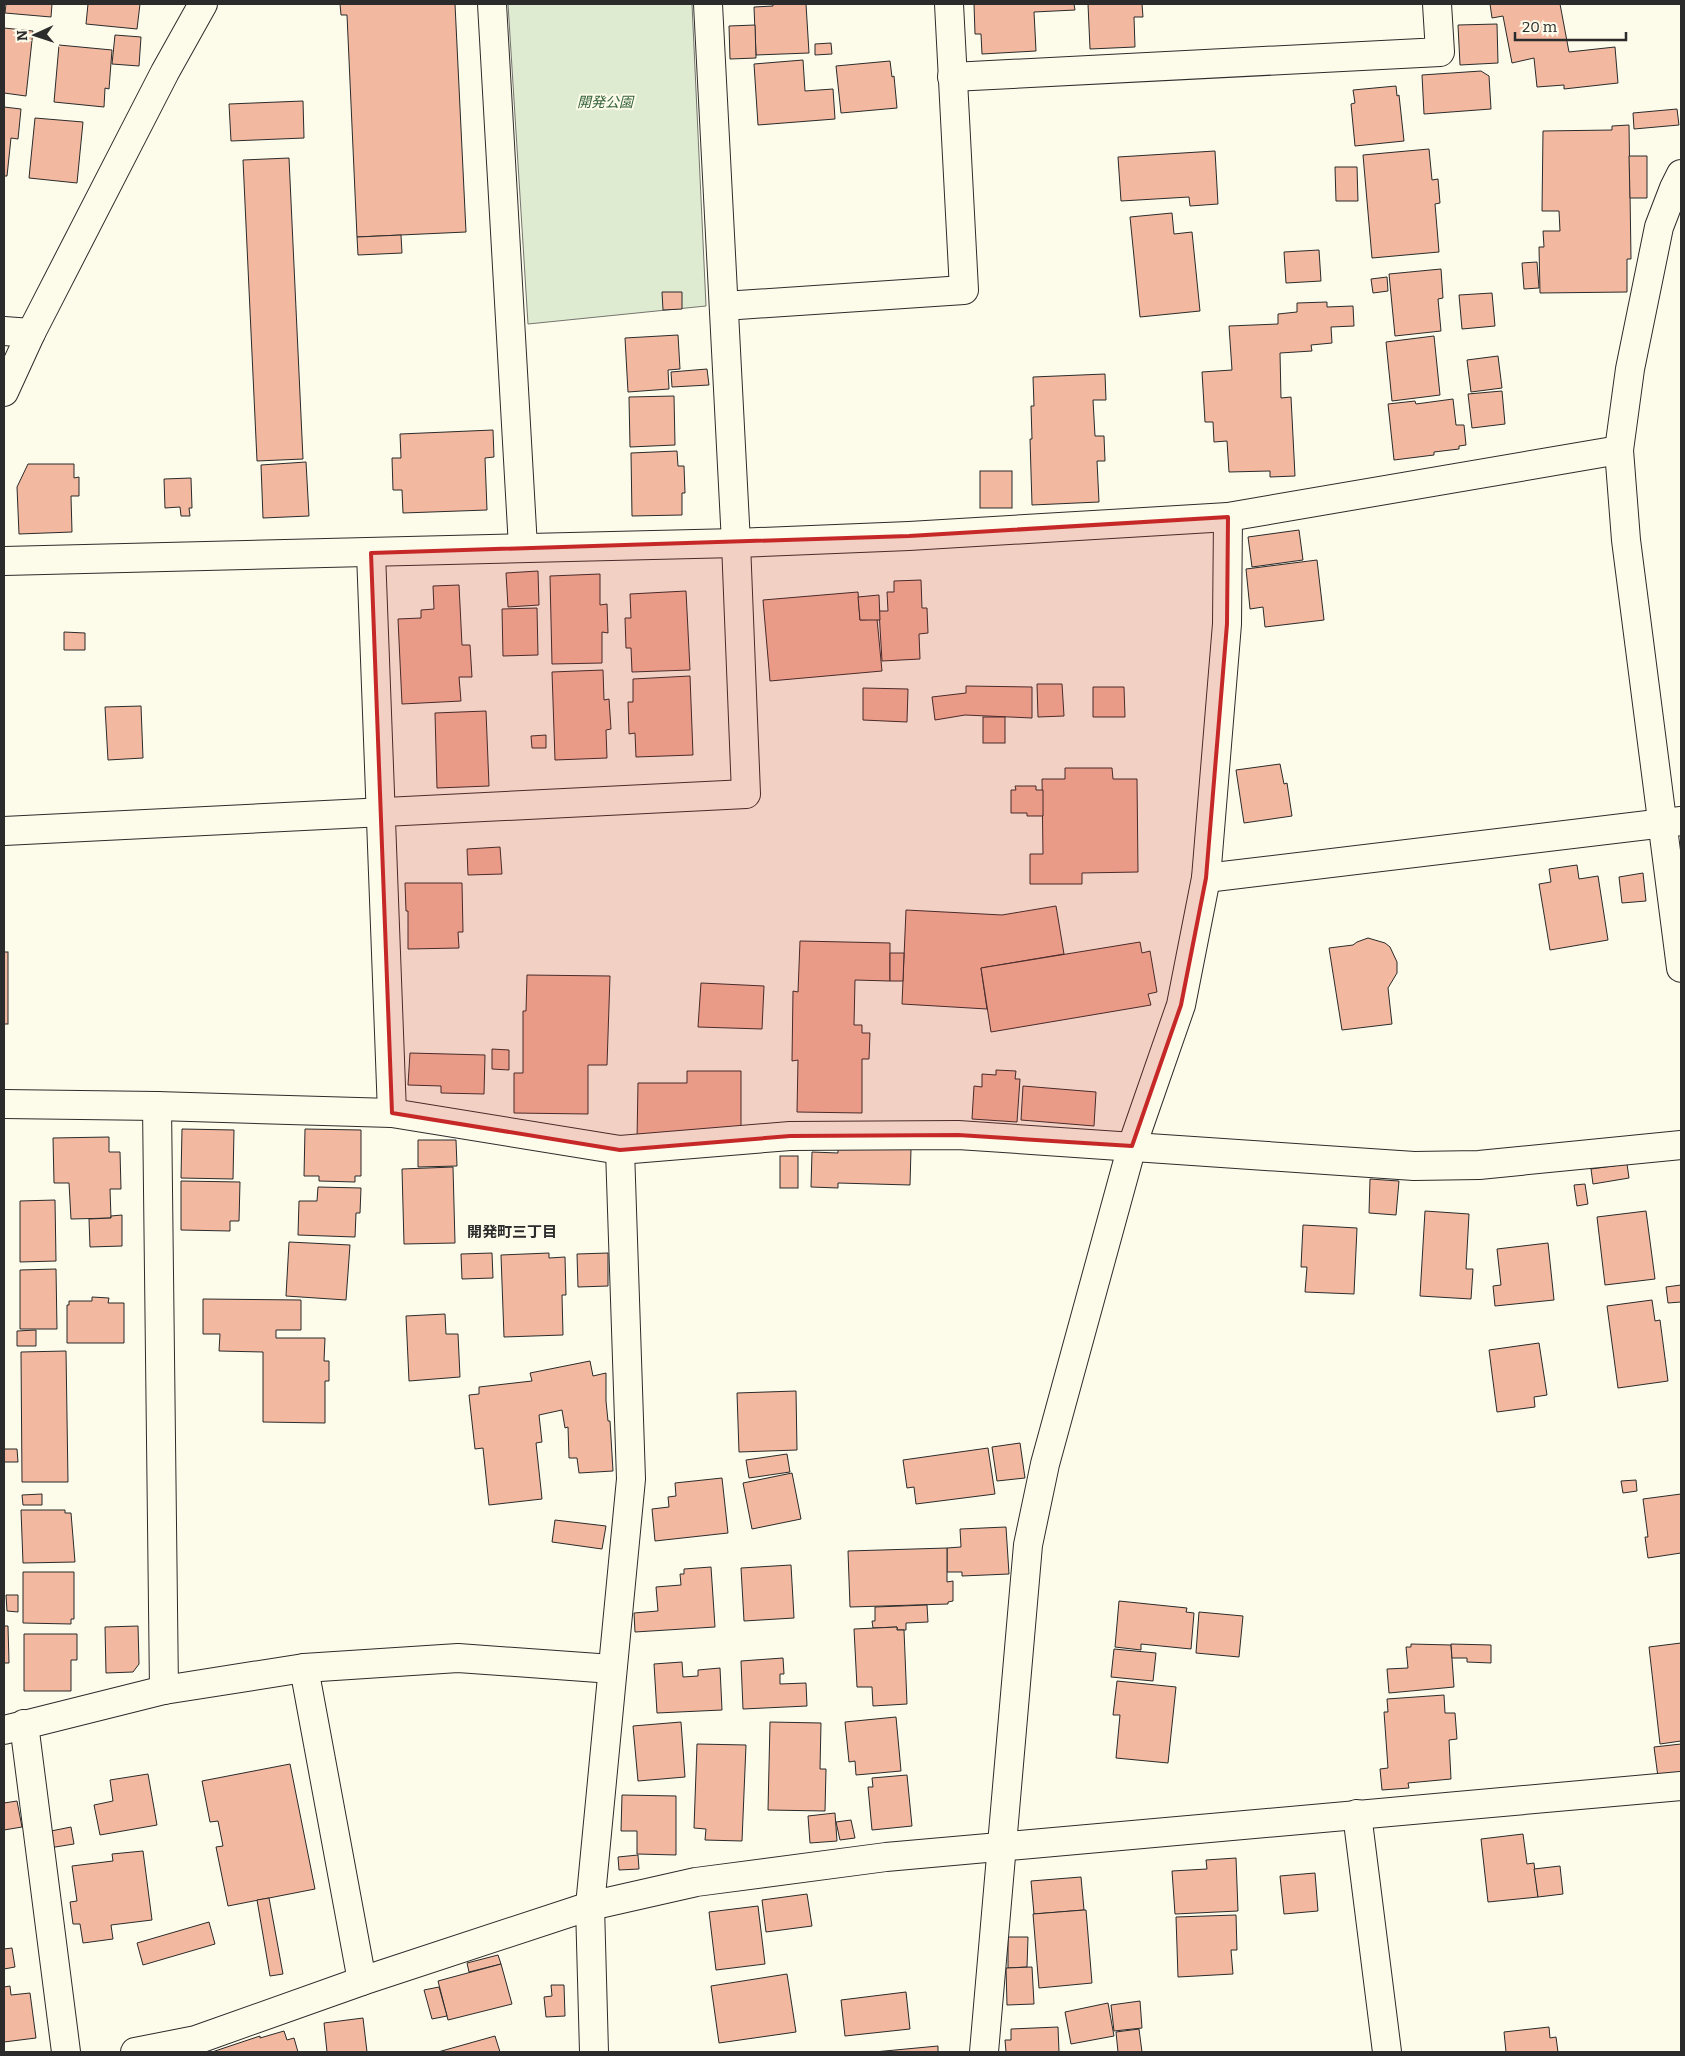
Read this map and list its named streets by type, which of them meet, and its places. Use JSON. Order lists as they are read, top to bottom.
{
  "districts": ["開発町三丁目"],
  "parks": ["開発公園"],
  "scale_bar": "20 m",
  "north": "left"
}
